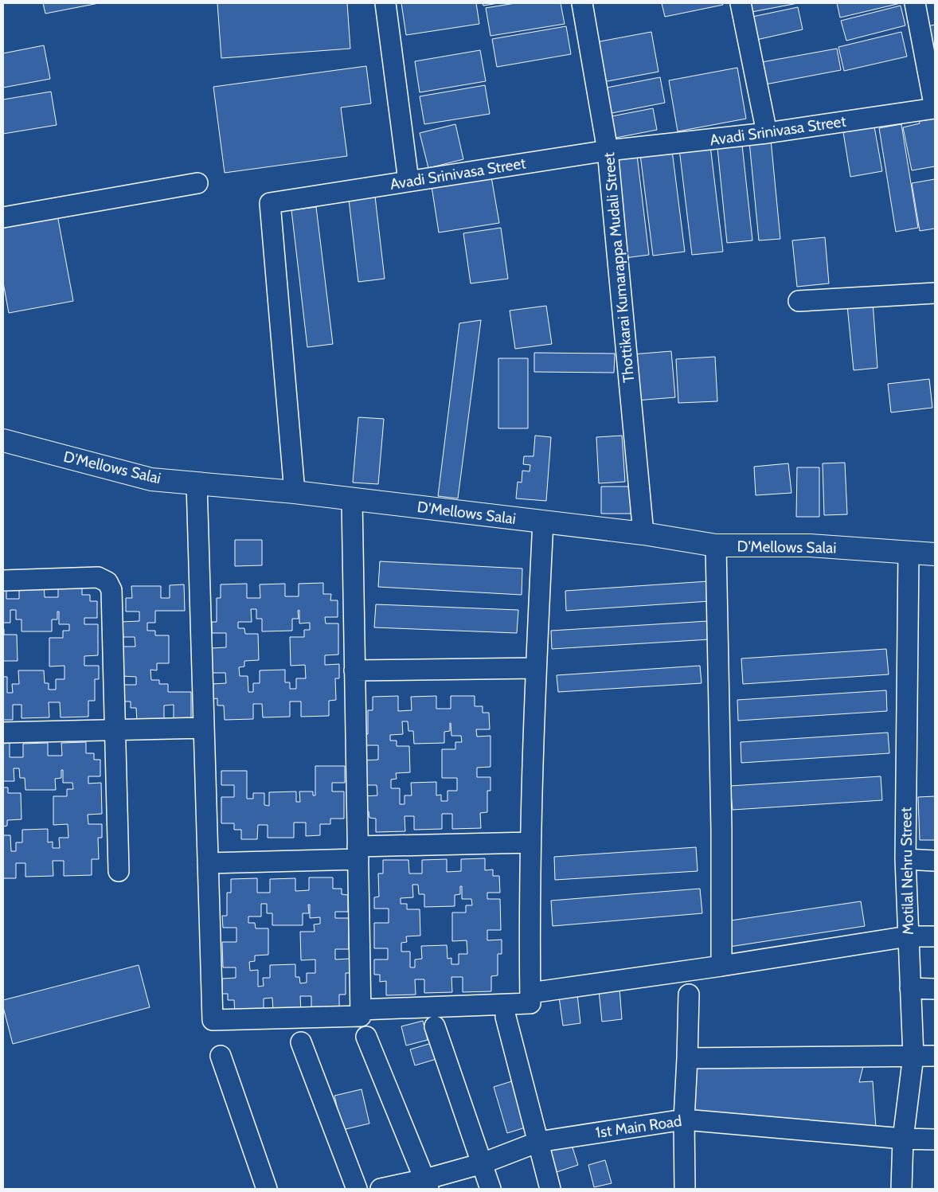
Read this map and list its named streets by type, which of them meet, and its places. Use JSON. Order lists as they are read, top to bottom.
{
  "streets": {
    "main road": ["D'Mellows Salai"],
    "street": [
      "Avadi Srinivasa Street",
      "Thottikarai Kumarappa Mudali Street",
      "Motilal Nehru Street",
      "1st Main Road"
    ]
  },
  "crossings": [
    ["Avadi Srinivasa Street", "Thottikarai Kumarappa Mudali Street"],
    ["Avadi Srinivasa Street", "D'Mellows Salai"],
    ["Thottikarai Kumarappa Mudali Street", "D'Mellows Salai"],
    ["D'Mellows Salai", "Motilal Nehru Street"],
    ["Motilal Nehru Street", "1st Main Road"]
  ]
}
